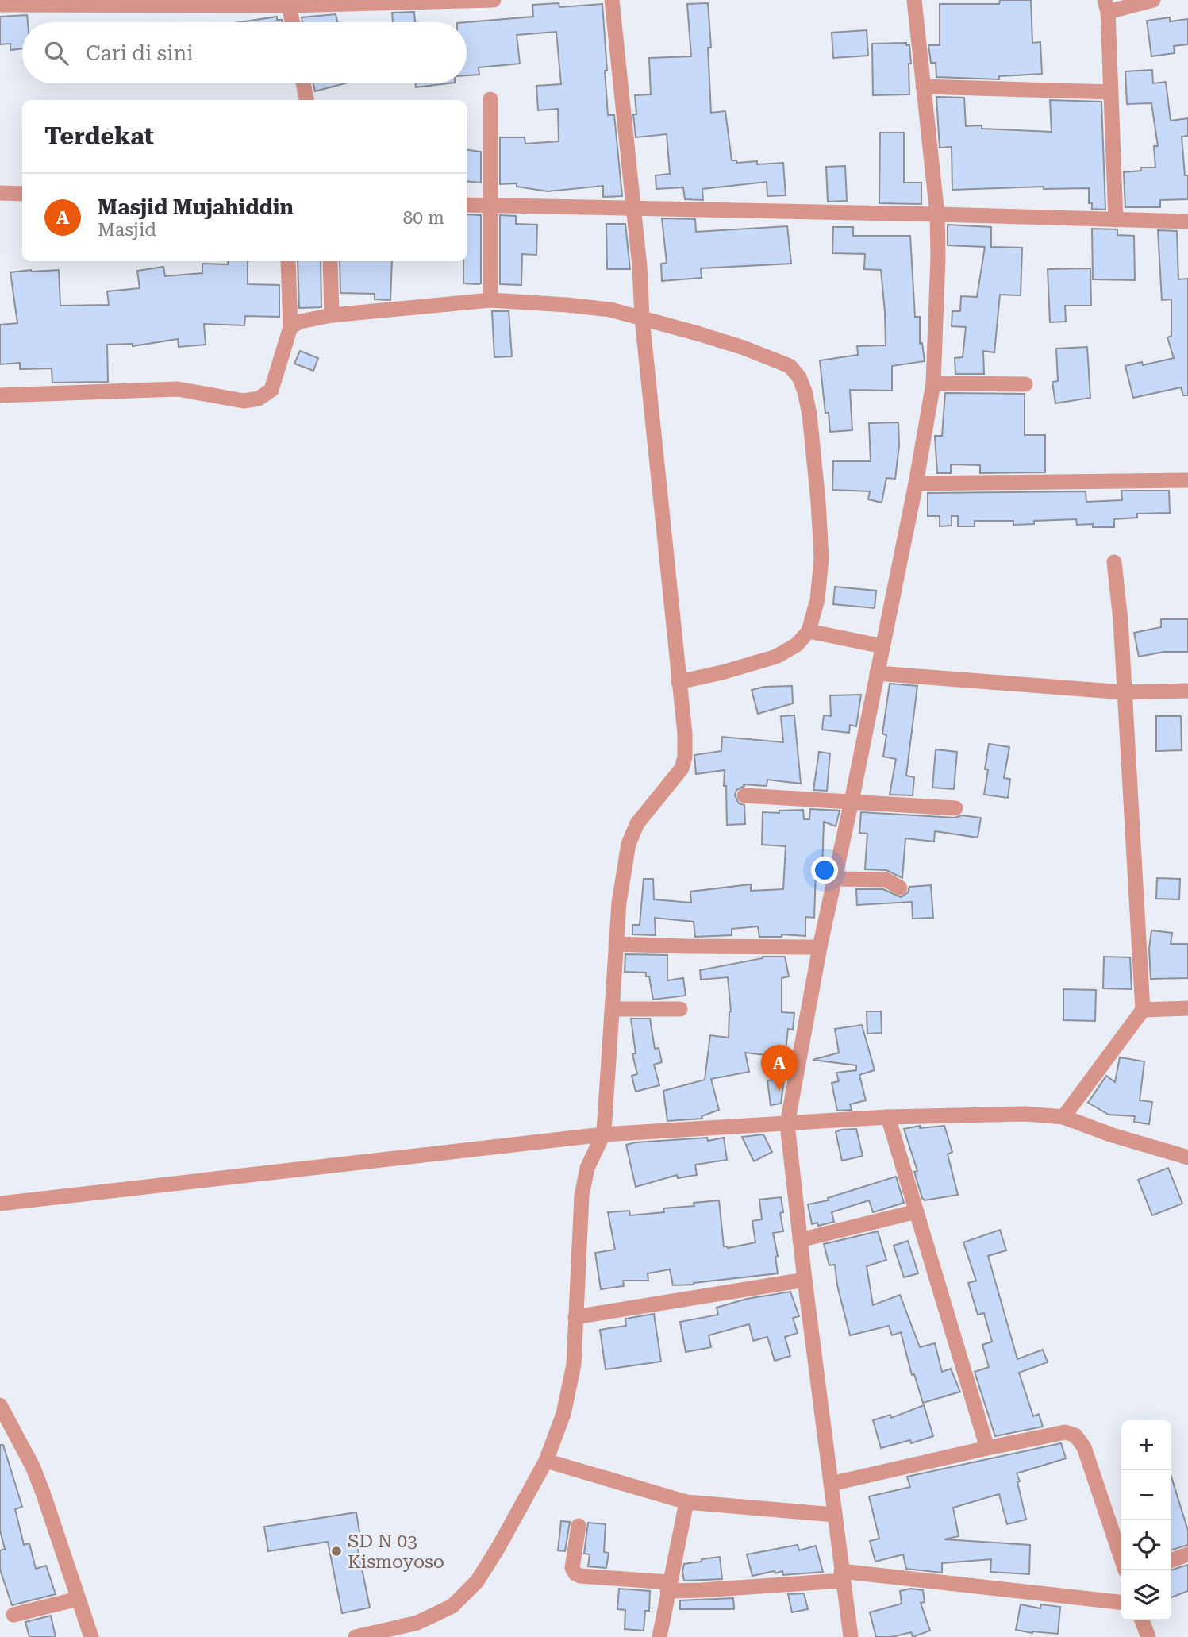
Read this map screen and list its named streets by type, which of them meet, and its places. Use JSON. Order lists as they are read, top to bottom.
{
  "places": ["SD N 03 Kismoyoso"],
  "page": {
    "search": "Cari di sini",
    "heading": "Terdekat",
    "list": [
      {
        "mark": "A",
        "name": "Masjid Mujahiddin",
        "note": "Masjid",
        "value": "80 m"
      }
    ],
    "pins": "A",
    "map_buttons": ["+", "−"]
  }
}
